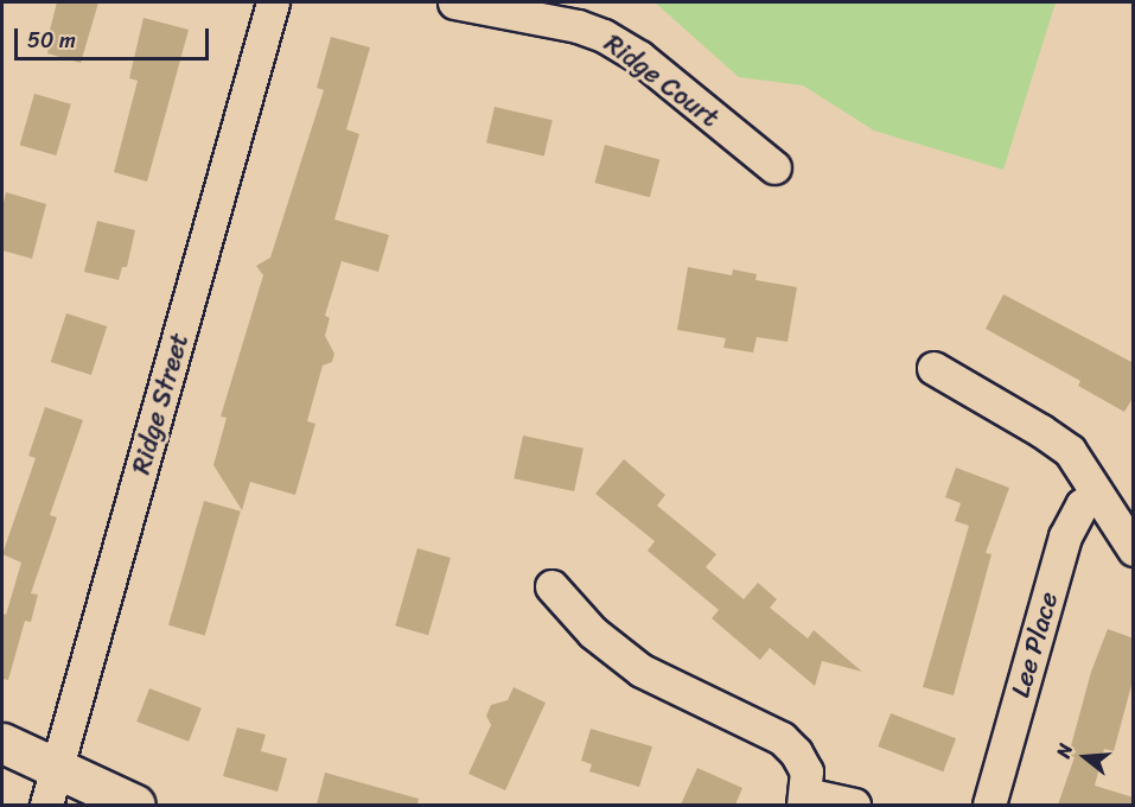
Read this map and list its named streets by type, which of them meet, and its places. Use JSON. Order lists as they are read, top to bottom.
{
  "streets": {
    "street": ["Ridge Court", "Ridge Street", "Lee Place"]
  },
  "scale_bar": "50 m",
  "north": "left"
}
